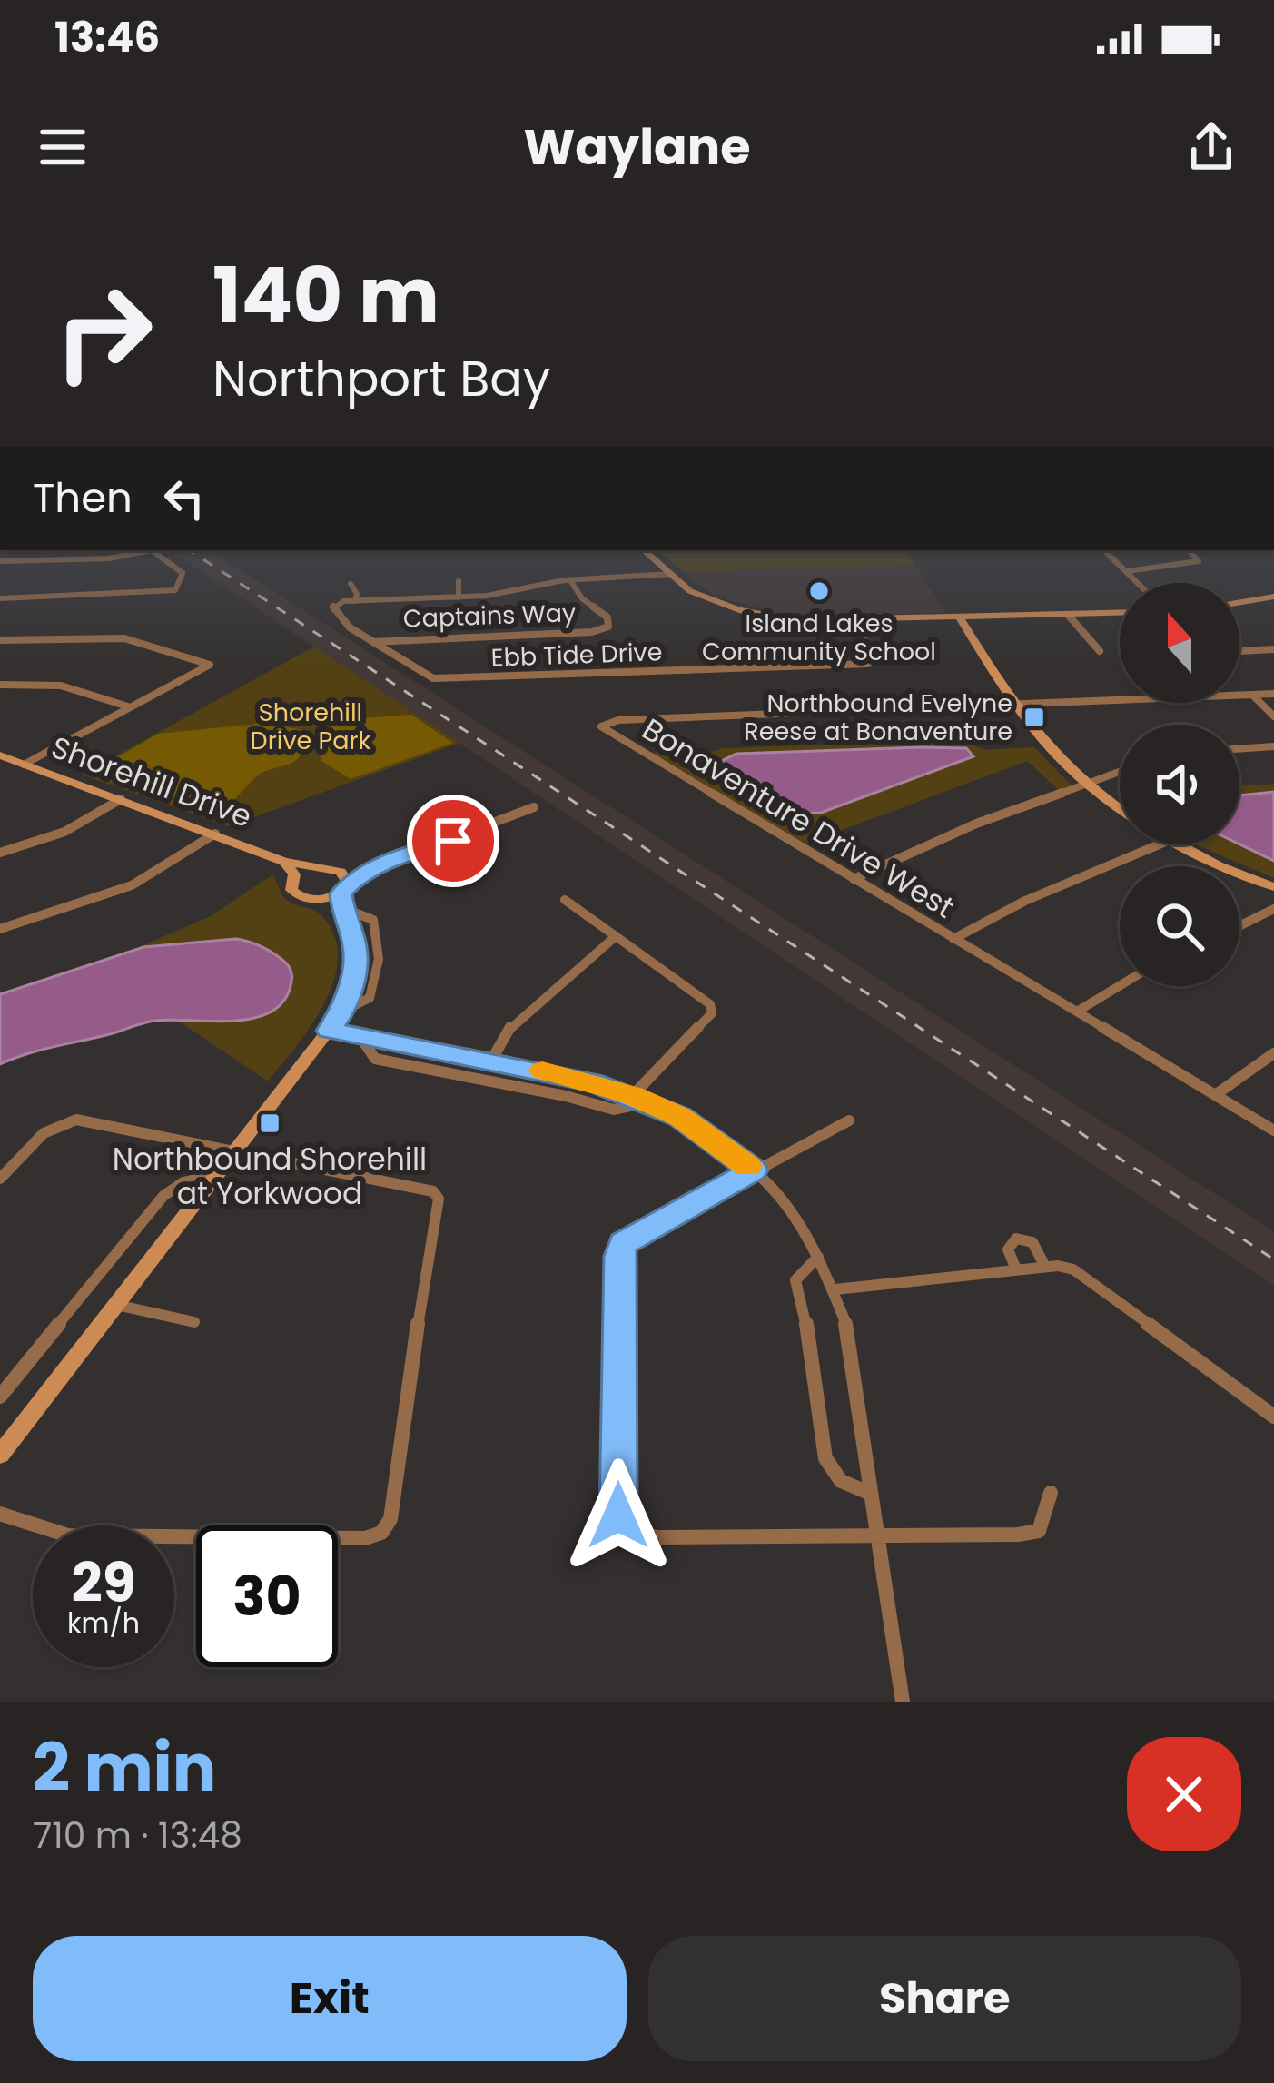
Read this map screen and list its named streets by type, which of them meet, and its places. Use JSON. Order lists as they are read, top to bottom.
{
  "streets": {
    "street": [
      "Captains Way",
      "Ebb Tide Drive",
      "Shorehill Drive",
      "Bonaventure Drive West"
    ]
  },
  "crossings": [
    ["Captains Way", "Ebb Tide Drive"]
  ],
  "parks": ["Shorehill Drive Park"],
  "places": {
    "other": ["Island Lakes Community School"],
    "transit": ["Northbound Evelyne Reese at Bonaventure", "Northbound Shorehill at Yorkwood"]
  },
  "north": "top",
  "page": {
    "status": "13:46",
    "header": "Waylane",
    "turn": ["140 m", "Northport Bay"],
    "then": "Then",
    "speed": "29 km/h",
    "limit": "30",
    "heading": ["2 min", "710 m · 13:48"],
    "buttons": ["Exit", "Share"]
  }
}
